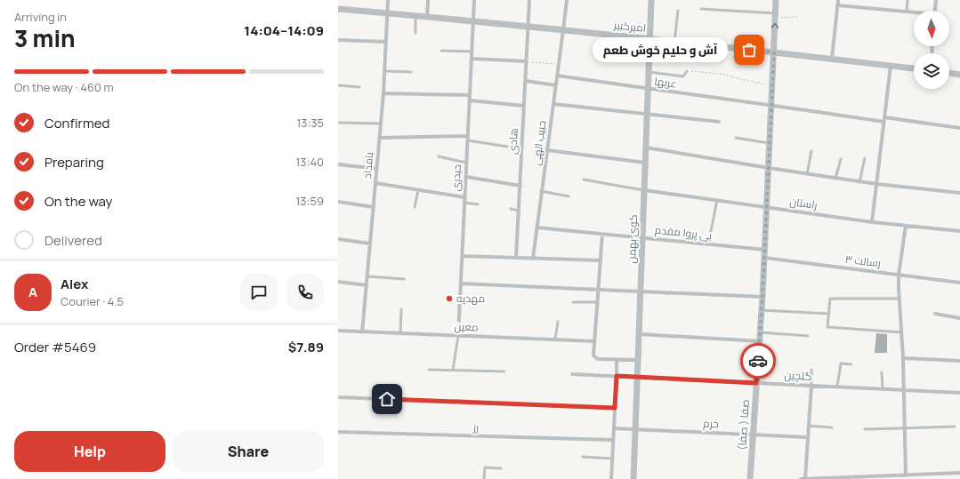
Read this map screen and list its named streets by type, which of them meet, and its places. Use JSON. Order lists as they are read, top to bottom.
{
  "streets": {
    "street": [
      "امیرکبیر",
      "عربها",
      "هادی",
      "حبیب الهی",
      "بامداد",
      "حیدری",
      "راستان",
      "بی پروا مقدم",
      "کوی بهمن",
      "رسالت ۳",
      "معین",
      "گلچین",
      "خرم",
      "صفا ( صفا)",
      "رز"
    ]
  },
  "crossings": [
    ["امیرکبیر", "هادی"],
    ["امیرکبیر", "حبیب الهی"],
    ["امیرکبیر", "بامداد"],
    ["امیرکبیر", "حیدری"],
    ["امیرکبیر", "کوی بهمن"],
    ["امیرکبیر", "صفا ( صفا)"],
    ["عربها", "حبیب الهی"],
    ["عربها", "کوی بهمن"],
    ["عربها", "صفا ( صفا)"],
    ["حبیب الهی", "بی پروا مقدم"],
    ["بامداد", "معین"],
    ["حیدری", "معین"],
    ["راستان", "کوی بهمن"],
    ["راستان", "صفا ( صفا)"],
    ["بی پروا مقدم", "کوی بهمن"],
    ["بی پروا مقدم", "صفا ( صفا)"],
    ["کوی بهمن", "گلچین"],
    ["کوی بهمن", "خرم"],
    ["رسالت ۳", "صفا ( صفا)"],
    ["گلچین", "صفا ( صفا)"],
    ["خرم", "صفا ( صفا)"]
  ],
  "places": ["آش و حلیم خوش طعم", "مهدیه"],
  "north": "bottom",
  "page": {
    "heading": ["3 min", "Arriving in", "14:04–14:09"],
    "panel": [
      "Alex",
      "Courier · 4.5",
      "Order #5469",
      "$7.89"
    ],
    "bubble": "آش و حلیم خوش طعم",
    "bar": "On the way · 460 m",
    "list": [
      ["Confirmed", "13:35"],
      ["Preparing", "13:40"],
      ["On the way", "13:59"],
      "Delivered"
    ],
    "round": "A",
    "buttons": ["Help", "Share"]
  }
}
